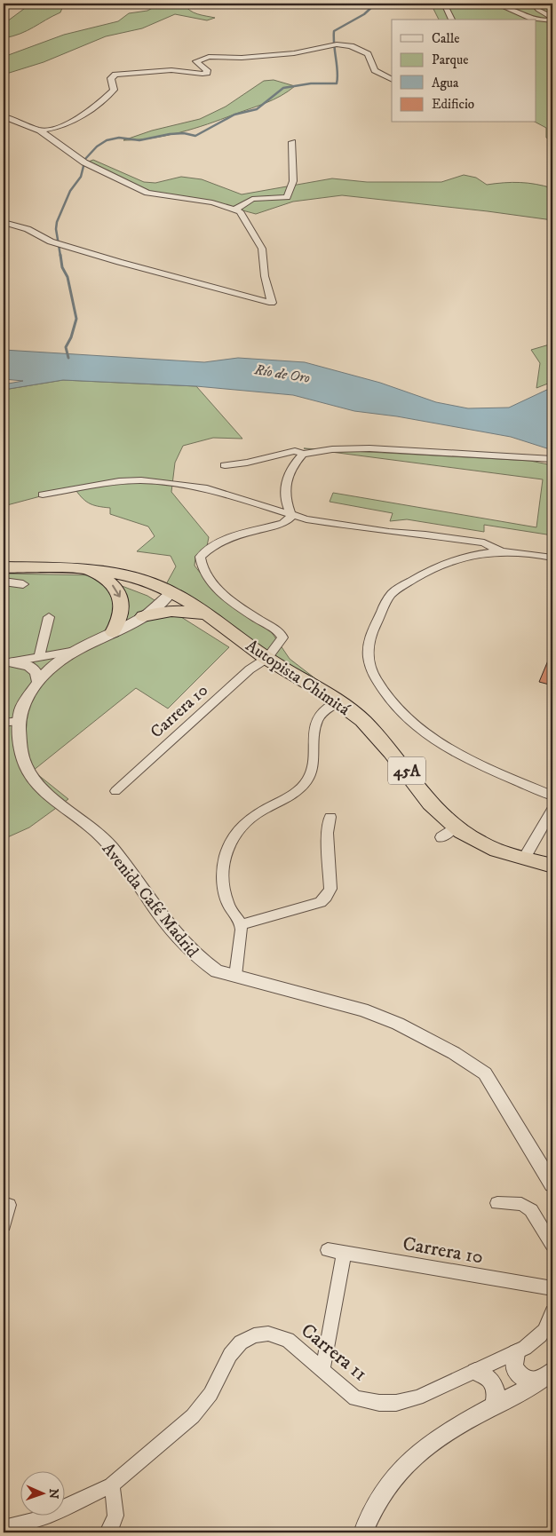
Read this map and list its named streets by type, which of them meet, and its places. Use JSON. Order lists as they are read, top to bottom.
{
  "streets": {
    "highway": ["Autopista Chimitá", "45A"],
    "street": ["Carrera 10", "Avenida Café Madrid", "Carrera 11"]
  },
  "crossings": [
    ["Autopista Chimitá", "Carrera 10"],
    ["Autopista Chimitá", "Avenida Café Madrid"]
  ],
  "water": ["Río de Oro"],
  "legend": [
    "Calle",
    "Parque",
    "Agua",
    "Edificio"
  ],
  "north": "right"
}
